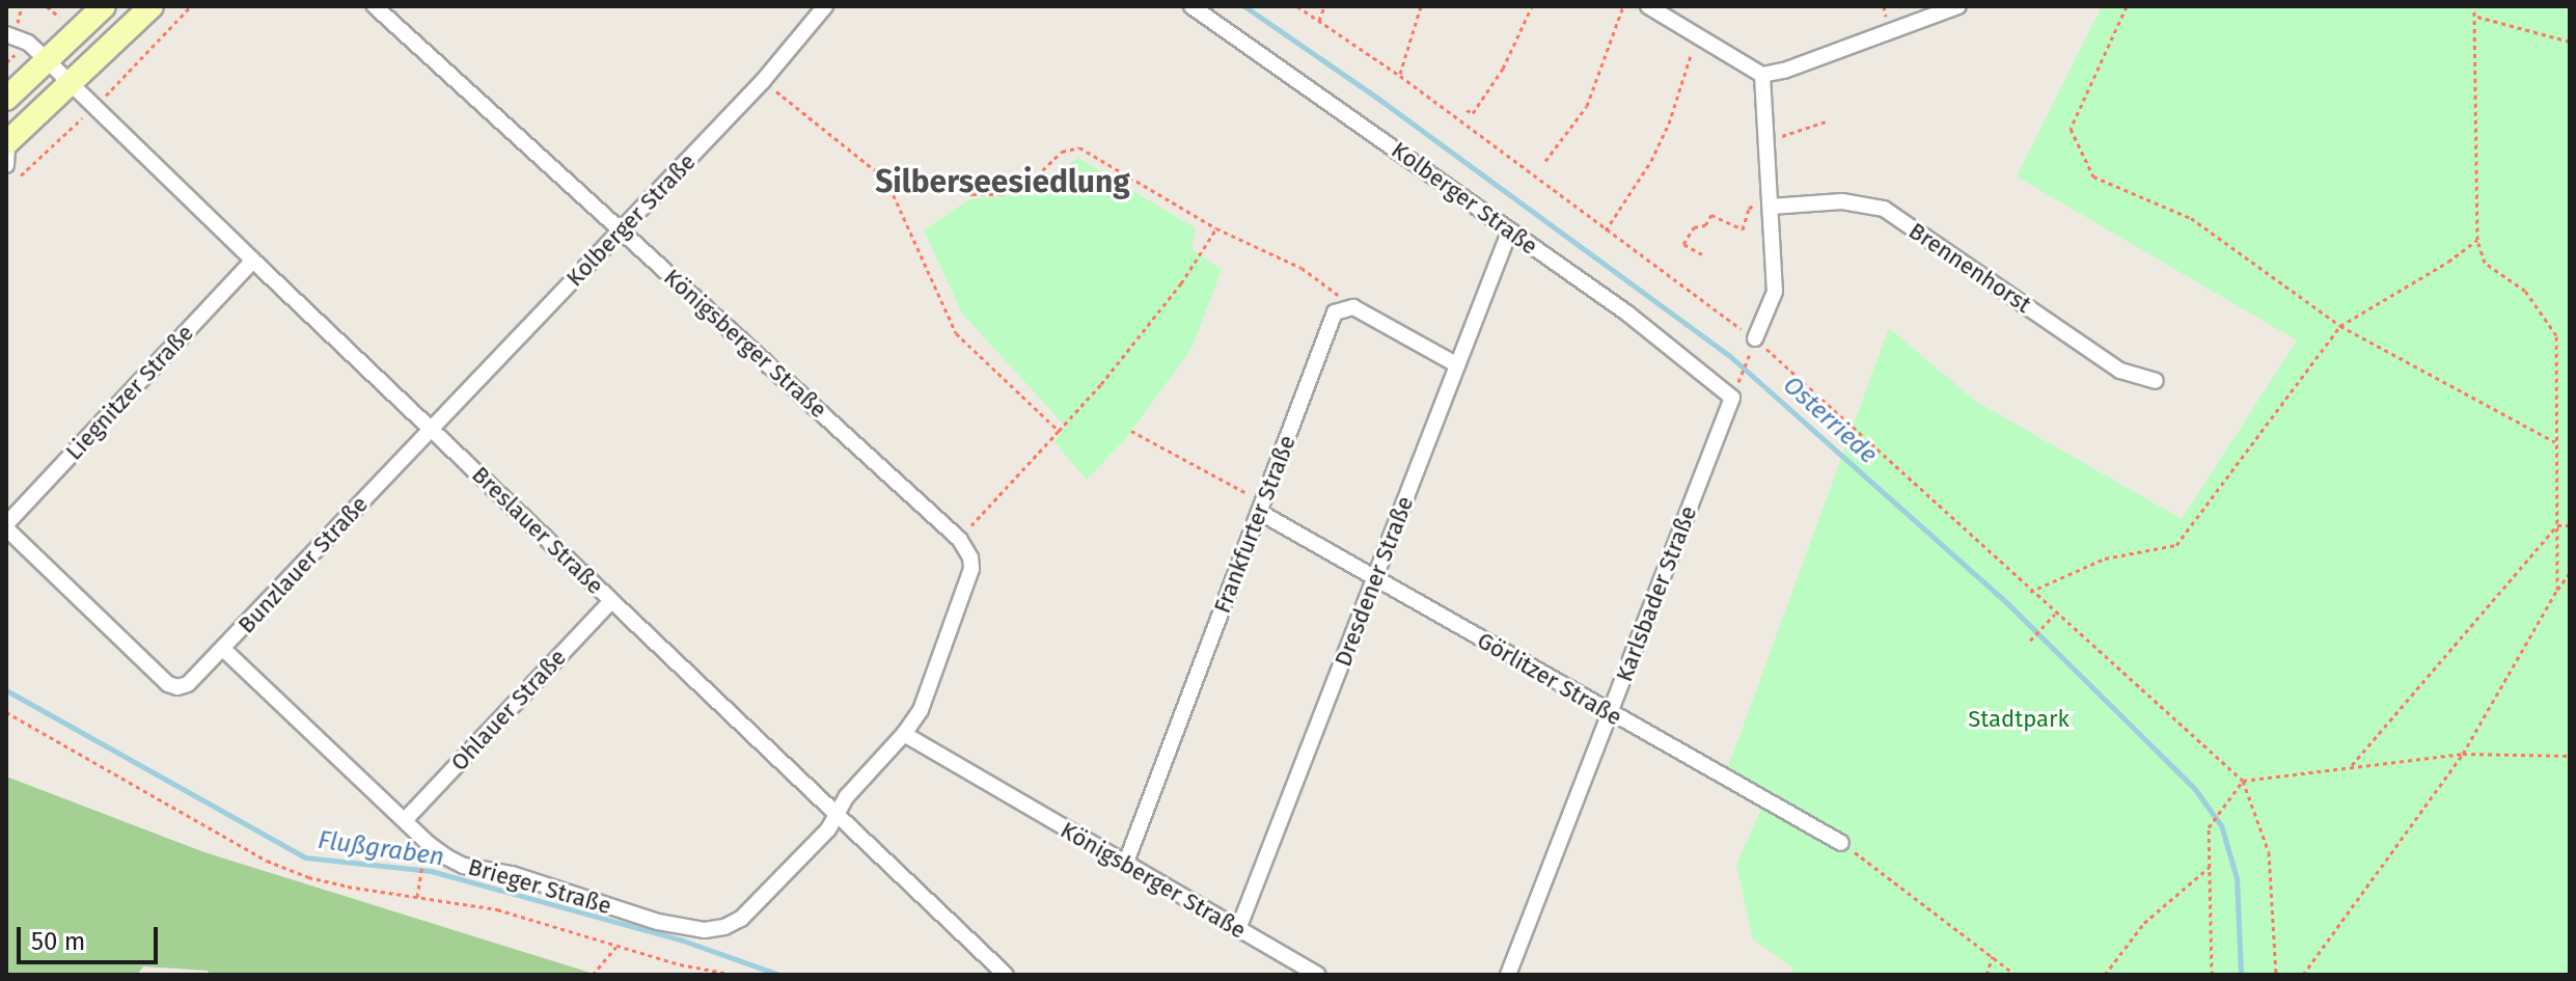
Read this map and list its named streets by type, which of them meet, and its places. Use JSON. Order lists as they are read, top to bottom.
{
  "streets": {
    "street": [
      "Kolberger Straße",
      "Brennenhorst",
      "Königsberger Straße",
      "Liegnitzer Straße",
      "Frankfurter Straße",
      "Breslauer Straße",
      "Bunzlauer Straße",
      "Dresdener Straße",
      "Karlsbader Straße",
      "Görlitzer Straße",
      "Ohlauer Straße",
      "Brieger Straße"
    ]
  },
  "crossings": [
    ["Kolberger Straße", "Königsberger Straße"],
    ["Kolberger Straße", "Breslauer Straße"],
    ["Kolberger Straße", "Bunzlauer Straße"],
    ["Kolberger Straße", "Dresdener Straße"],
    ["Kolberger Straße", "Karlsbader Straße"],
    ["Königsberger Straße", "Frankfurter Straße"],
    ["Königsberger Straße", "Dresdener Straße"],
    ["Liegnitzer Straße", "Breslauer Straße"],
    ["Liegnitzer Straße", "Bunzlauer Straße"],
    ["Frankfurter Straße", "Görlitzer Straße"],
    ["Breslauer Straße", "Bunzlauer Straße"],
    ["Breslauer Straße", "Ohlauer Straße"],
    ["Breslauer Straße", "Brieger Straße"],
    ["Bunzlauer Straße", "Brieger Straße"],
    ["Dresdener Straße", "Görlitzer Straße"],
    ["Karlsbader Straße", "Görlitzer Straße"],
    ["Ohlauer Straße", "Brieger Straße"]
  ],
  "districts": ["Silberseesiedlung"],
  "water": ["Osterriede", "Flußgraben"],
  "parks": ["Stadtpark"],
  "scale_bar": "50 m"
}
